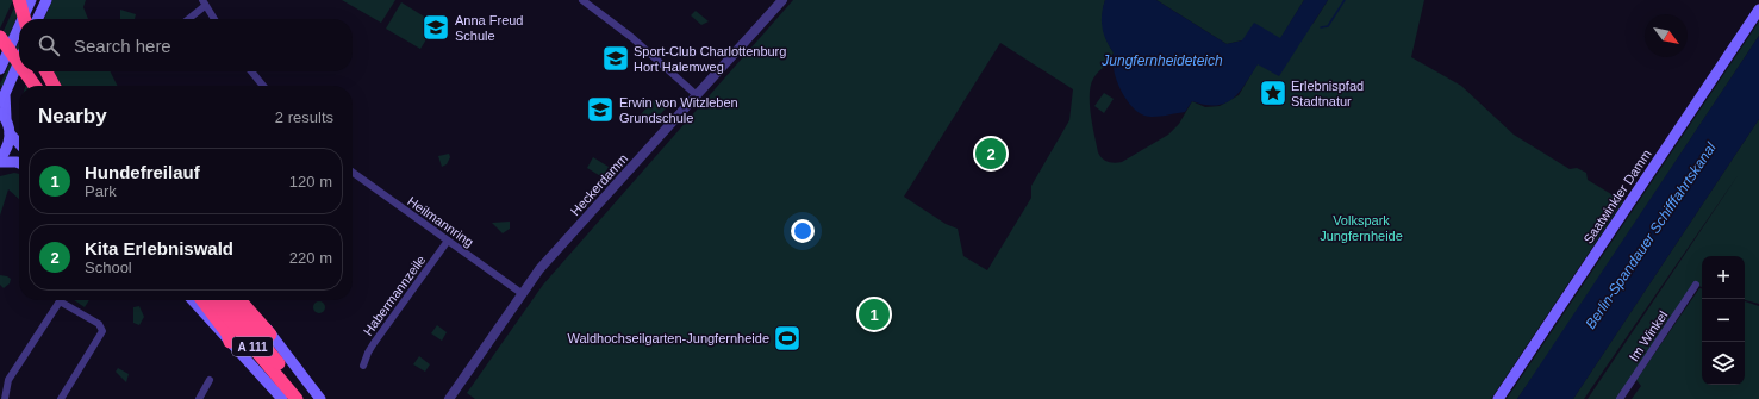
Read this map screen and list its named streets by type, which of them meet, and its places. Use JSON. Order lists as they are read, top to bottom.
{
  "streets": {
    "highway": ["A 111"],
    "main road": ["Saatwinkler Damm"],
    "street": [
      "Heckerdamm",
      "Heilmannring",
      "Habermannzeile",
      "Im Winkel"
    ]
  },
  "crossings": [
    ["Heckerdamm", "Heilmannring"],
    ["Heilmannring", "Habermannzeile"]
  ],
  "water": ["Jungfernheideteich", "Berlin-Spandauer Schifffahrtskanal"],
  "parks": ["Volkspark Jungfernheide"],
  "places": {
    "school or university": ["Anna Freud Schule", "Sport-Club Charlottenburg Hort Halemweg", "Erwin von Witzleben Grundschule"],
    "place": ["Erlebnispfad Stadtnatur"],
    "sports": ["Waldhochseilgarten-Jungfernheide"]
  },
  "north": "bottom right",
  "page": {
    "search": "Search here",
    "heading": ["Nearby", "2 results"],
    "pins": ["2", "1"],
    "list": [
      {
        "mark": "1",
        "name": "Hundefreilauf",
        "note": "Park",
        "value": "120 m"
      },
      {
        "mark": "2",
        "name": "Kita Erlebniswald",
        "note": "School",
        "value": "220 m"
      }
    ],
    "map_buttons": ["+", "−"]
  }
}
